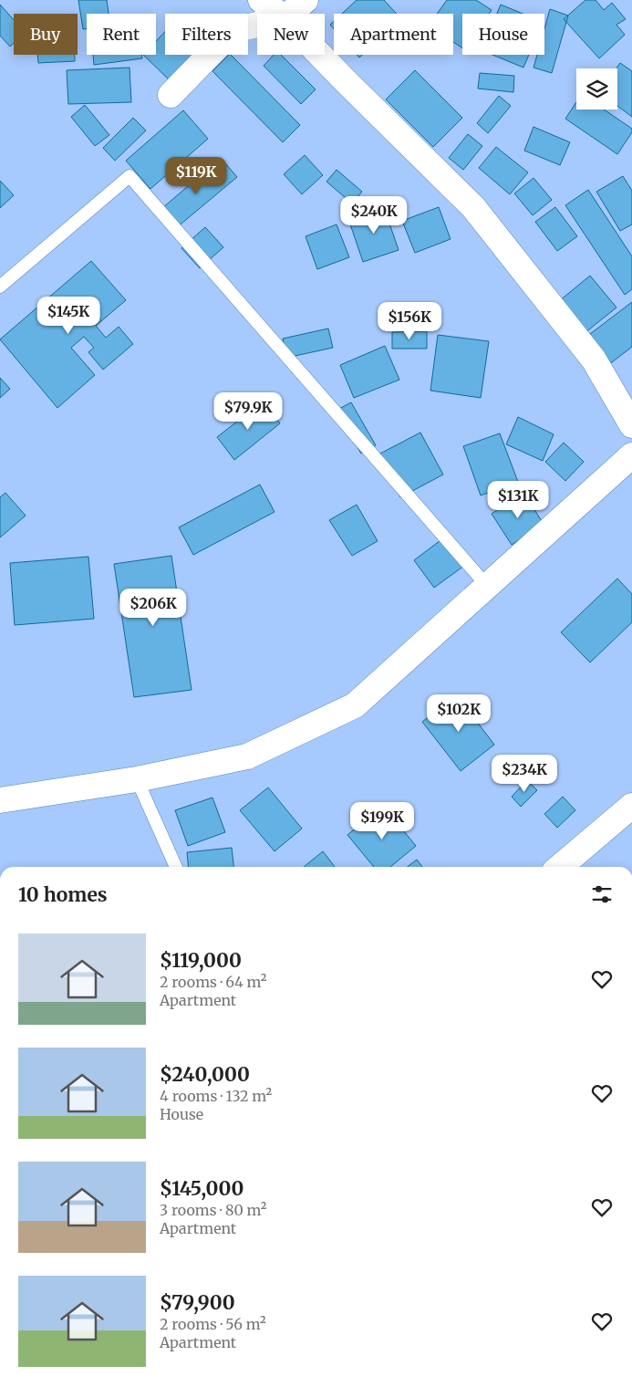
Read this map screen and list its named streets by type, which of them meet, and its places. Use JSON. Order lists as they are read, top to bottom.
{
  "page": {
    "chip": [
      "Buy",
      "Rent",
      "Filters",
      "New",
      "Apartment",
      "House"
    ],
    "price": [
      "$119K",
      "$240K",
      "$145K",
      "$156K",
      "$79.9K",
      "$131K",
      "$206K",
      "$102K",
      "$234K",
      "$199K"
    ],
    "heading": "10 homes",
    "list": [
      {
        "name": "$119,000",
        "note": "2 rooms · 64 m² · Apartment"
      },
      {
        "name": "$240,000",
        "note": "4 rooms · 132 m² · House"
      },
      {
        "name": "$145,000",
        "note": "3 rooms · 80 m² · Apartment"
      },
      {
        "name": "$79,900",
        "note": "2 rooms · 56 m² · Apartment"
      }
    ]
  }
}
